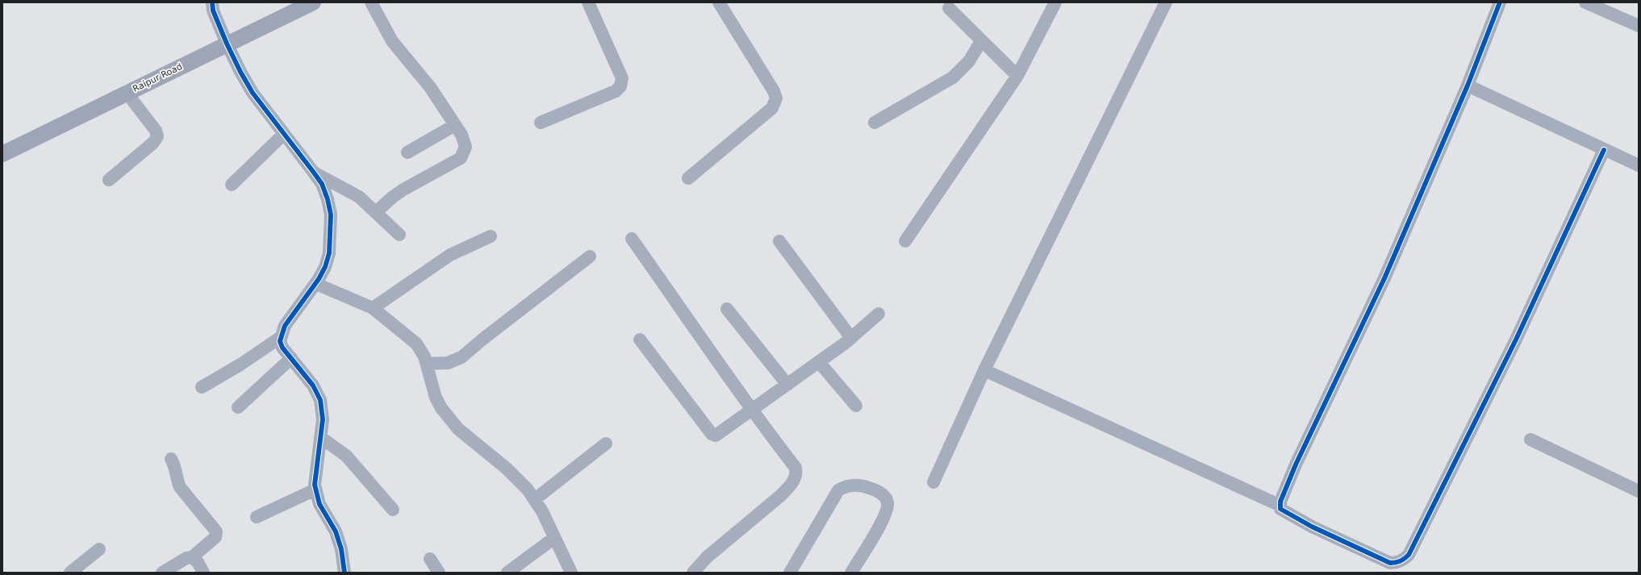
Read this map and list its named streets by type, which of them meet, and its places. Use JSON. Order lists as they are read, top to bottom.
{
  "streets": {
    "main road": ["Raipur Road"]
  }
}
